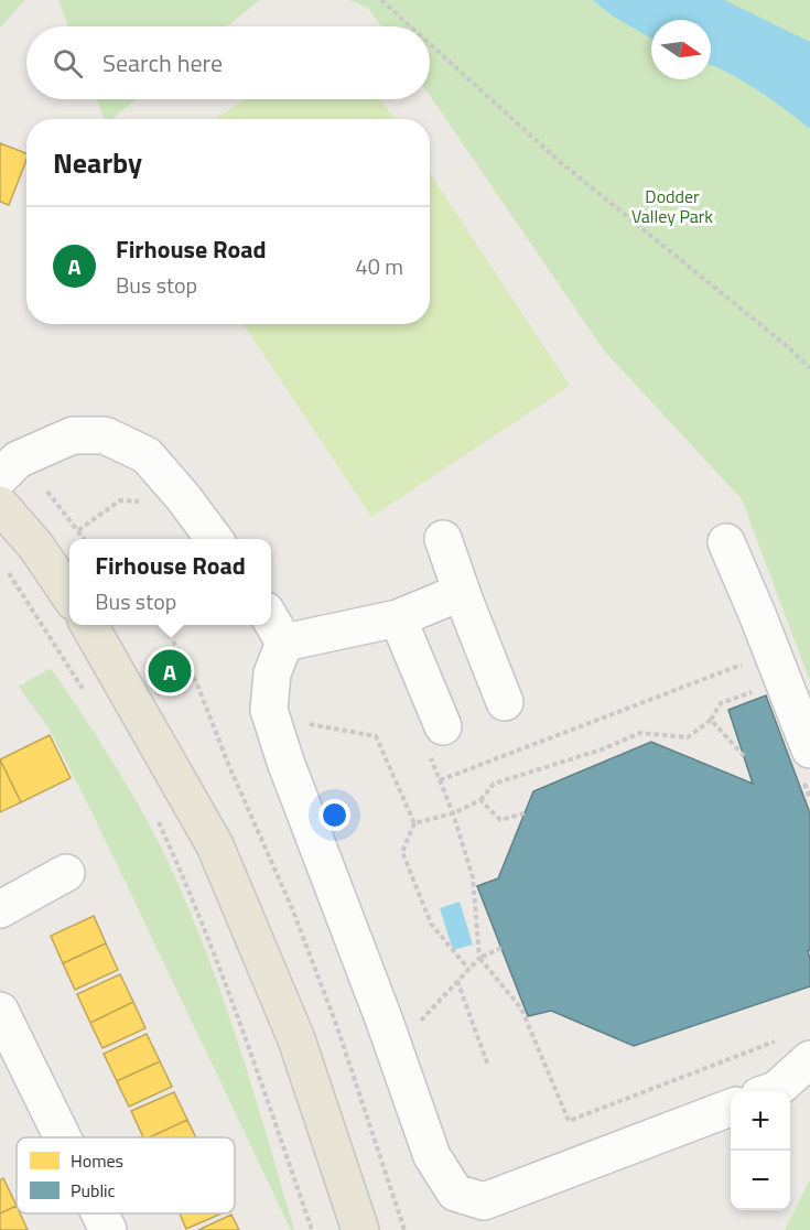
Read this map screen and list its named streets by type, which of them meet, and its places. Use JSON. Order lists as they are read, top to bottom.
{
  "parks": ["Dodder Valley Park"],
  "legend": ["Homes", "Public"],
  "north": "right",
  "page": {
    "search": "Search here",
    "heading": "Nearby",
    "list": [
      {
        "mark": "A",
        "name": "Firhouse Road",
        "note": "Bus stop",
        "value": "40 m"
      }
    ],
    "popup": ["Firhouse Road", "Bus stop"],
    "pins": "A",
    "map_buttons": ["+", "−"]
  }
}
